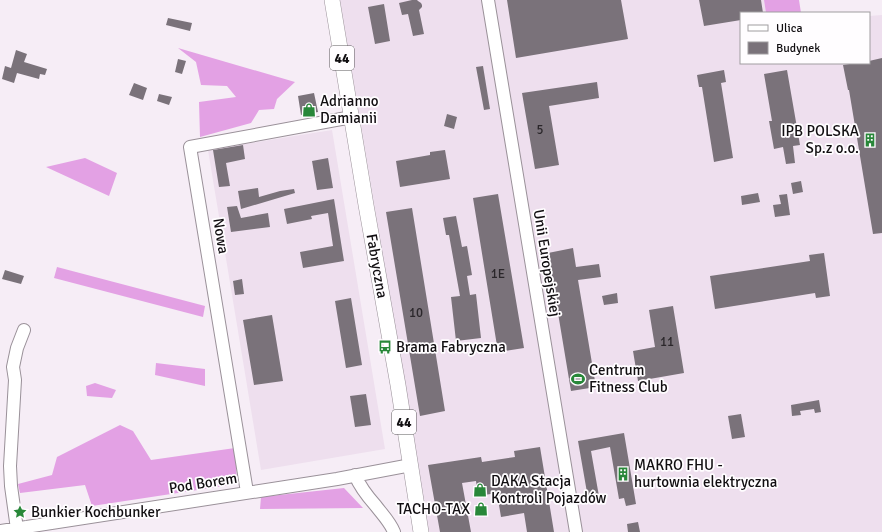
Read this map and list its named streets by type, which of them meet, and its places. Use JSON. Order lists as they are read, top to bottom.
{
  "streets": {
    "main road": ["44", "Fabryczna"],
    "street": ["Nowa", "Unii Europejskiej", "Pod Borem"]
  },
  "crossings": [
    ["Nowa", "Fabryczna"],
    ["Nowa", "Pod Borem"],
    ["Fabryczna", "Pod Borem"]
  ],
  "places": {
    "shop": ["Adrianno Damianii", "DAKA Stacja Kontroli Pojazdów", "TACHO-TAX"],
    "building": ["IPB POLSKA Sp.z o.o.", "MAKRO FHU - hurtownia elektryczna"],
    "bus stop": ["Brama Fabryczna"],
    "sports": ["Centrum Fitness Club"],
    "place": ["Bunkier Kochbunker"]
  },
  "house_numbers": [
    "5",
    "1E",
    "10",
    "11"
  ],
  "legend": ["Ulica", "Budynek"]
}
